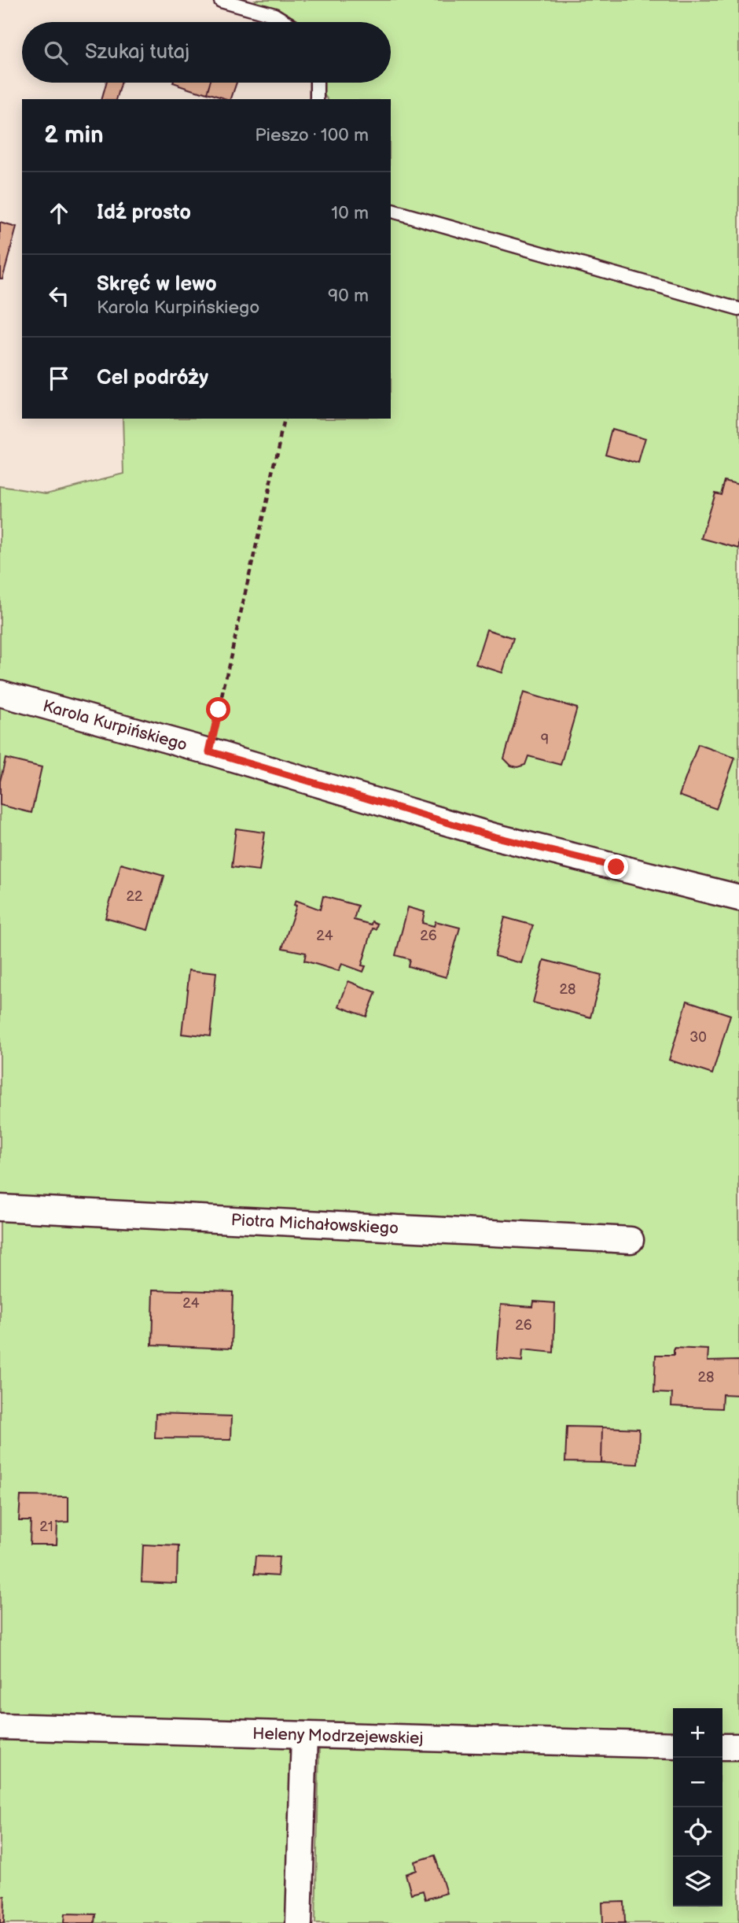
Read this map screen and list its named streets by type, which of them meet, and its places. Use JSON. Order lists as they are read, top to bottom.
{
  "streets": {
    "street": ["Karola Kurpińskiego", "Piotra Michałowskiego", "Heleny Modrzejewskiej"]
  },
  "house_numbers": [
    "9",
    "22",
    "24",
    "26",
    "28",
    "30",
    "24",
    "26",
    "28",
    "21"
  ],
  "page": {
    "search": "Szukaj tutaj",
    "heading": ["2 min", "Pieszo · 100 m"],
    "list": [
      ["Idź prosto", "10 m"],
      ["Skręć w lewo", "Karola Kurpińskiego", "90 m"],
      "Cel podróży"
    ],
    "map_buttons": ["+", "−"]
  }
}
